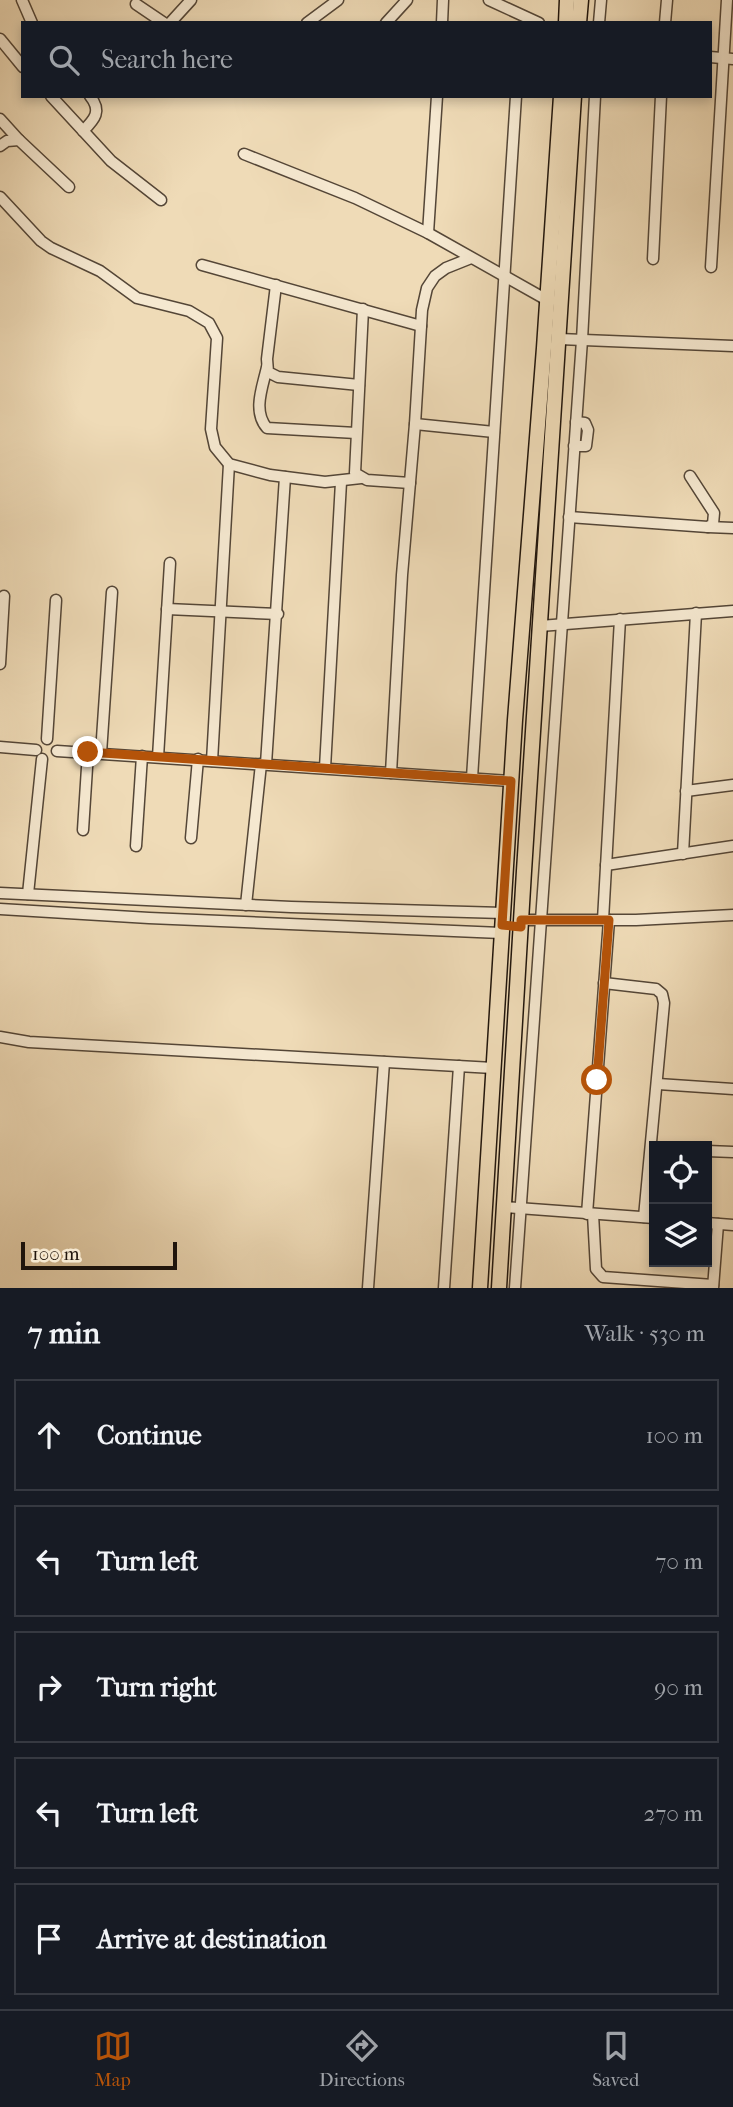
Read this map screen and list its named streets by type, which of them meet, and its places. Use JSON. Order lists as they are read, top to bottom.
{
  "scale_bar": "100 m",
  "page": {
    "search": "Search here",
    "scale": "100 m",
    "heading": ["7 min", "Walk · 530 m"],
    "list": [
      ["Continue", "100 m"],
      ["Turn left", "70 m"],
      ["Turn right", "90 m"],
      ["Turn left", "270 m"],
      "Arrive at destination"
    ],
    "nav": ["Map", "Directions", "Saved"]
  }
}
